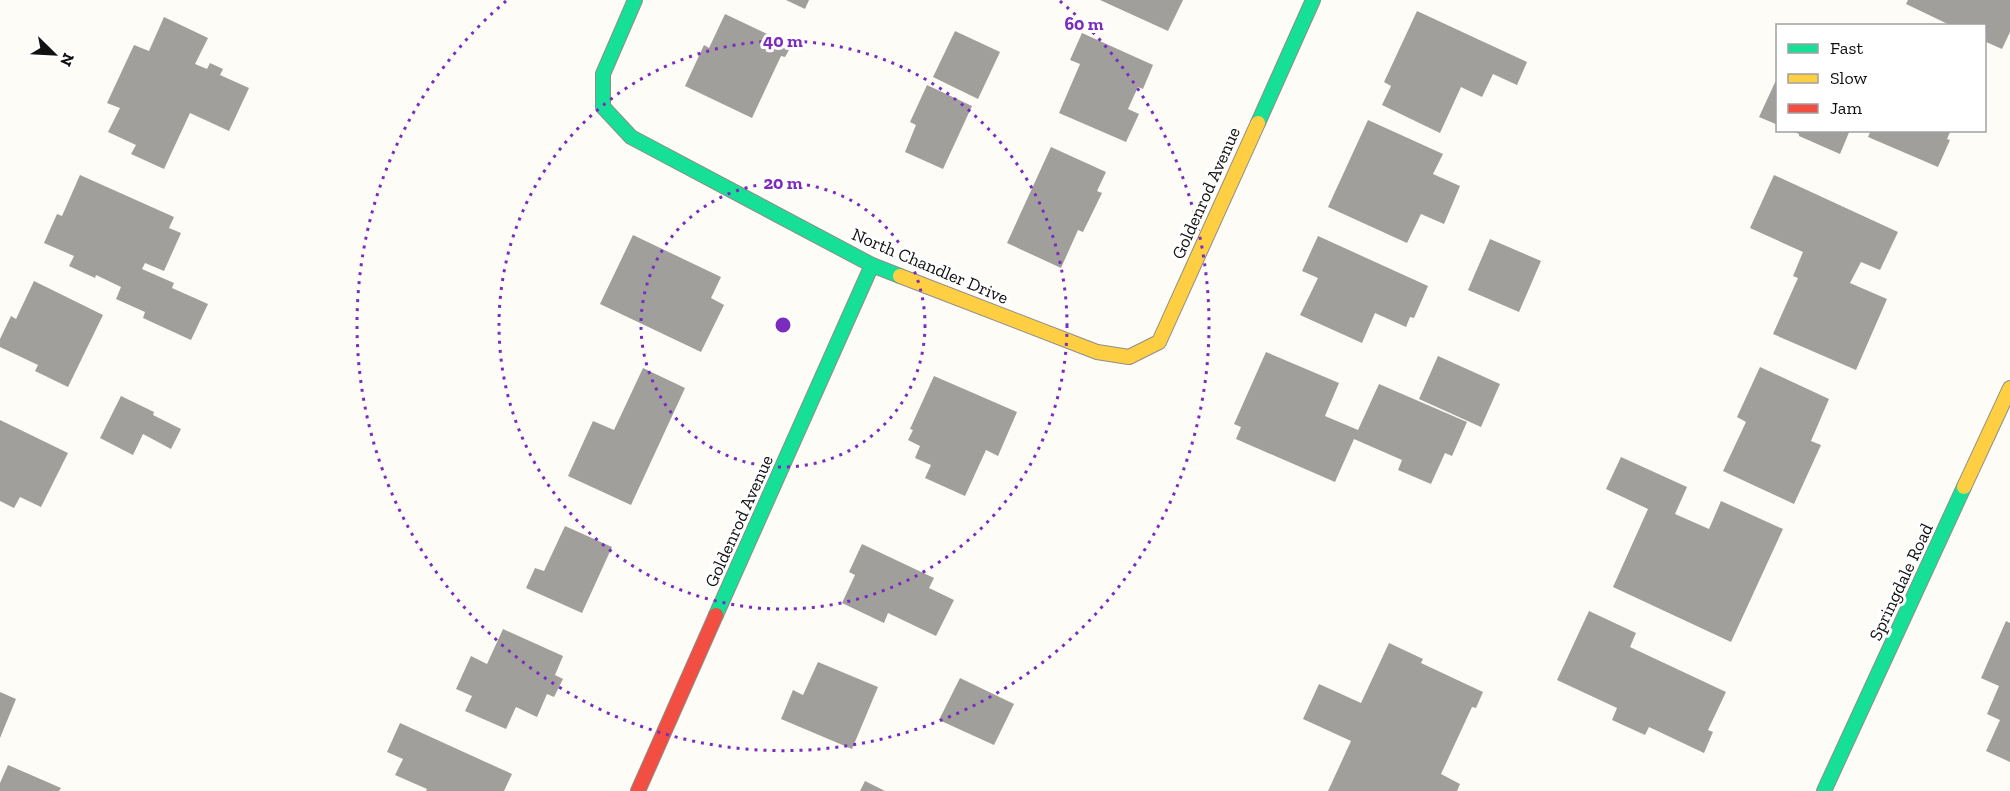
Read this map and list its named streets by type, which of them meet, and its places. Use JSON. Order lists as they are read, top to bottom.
{
  "streets": {
    "street": ["Goldenrod Avenue", "North Chandler Drive", "Springdale Road"]
  },
  "crossings": [
    ["Goldenrod Avenue", "North Chandler Drive"]
  ],
  "legend": ["Fast", "Slow", "Jam"],
  "north": "bottom right",
  "rings": ["60 m", "40 m", "20 m"]
}
